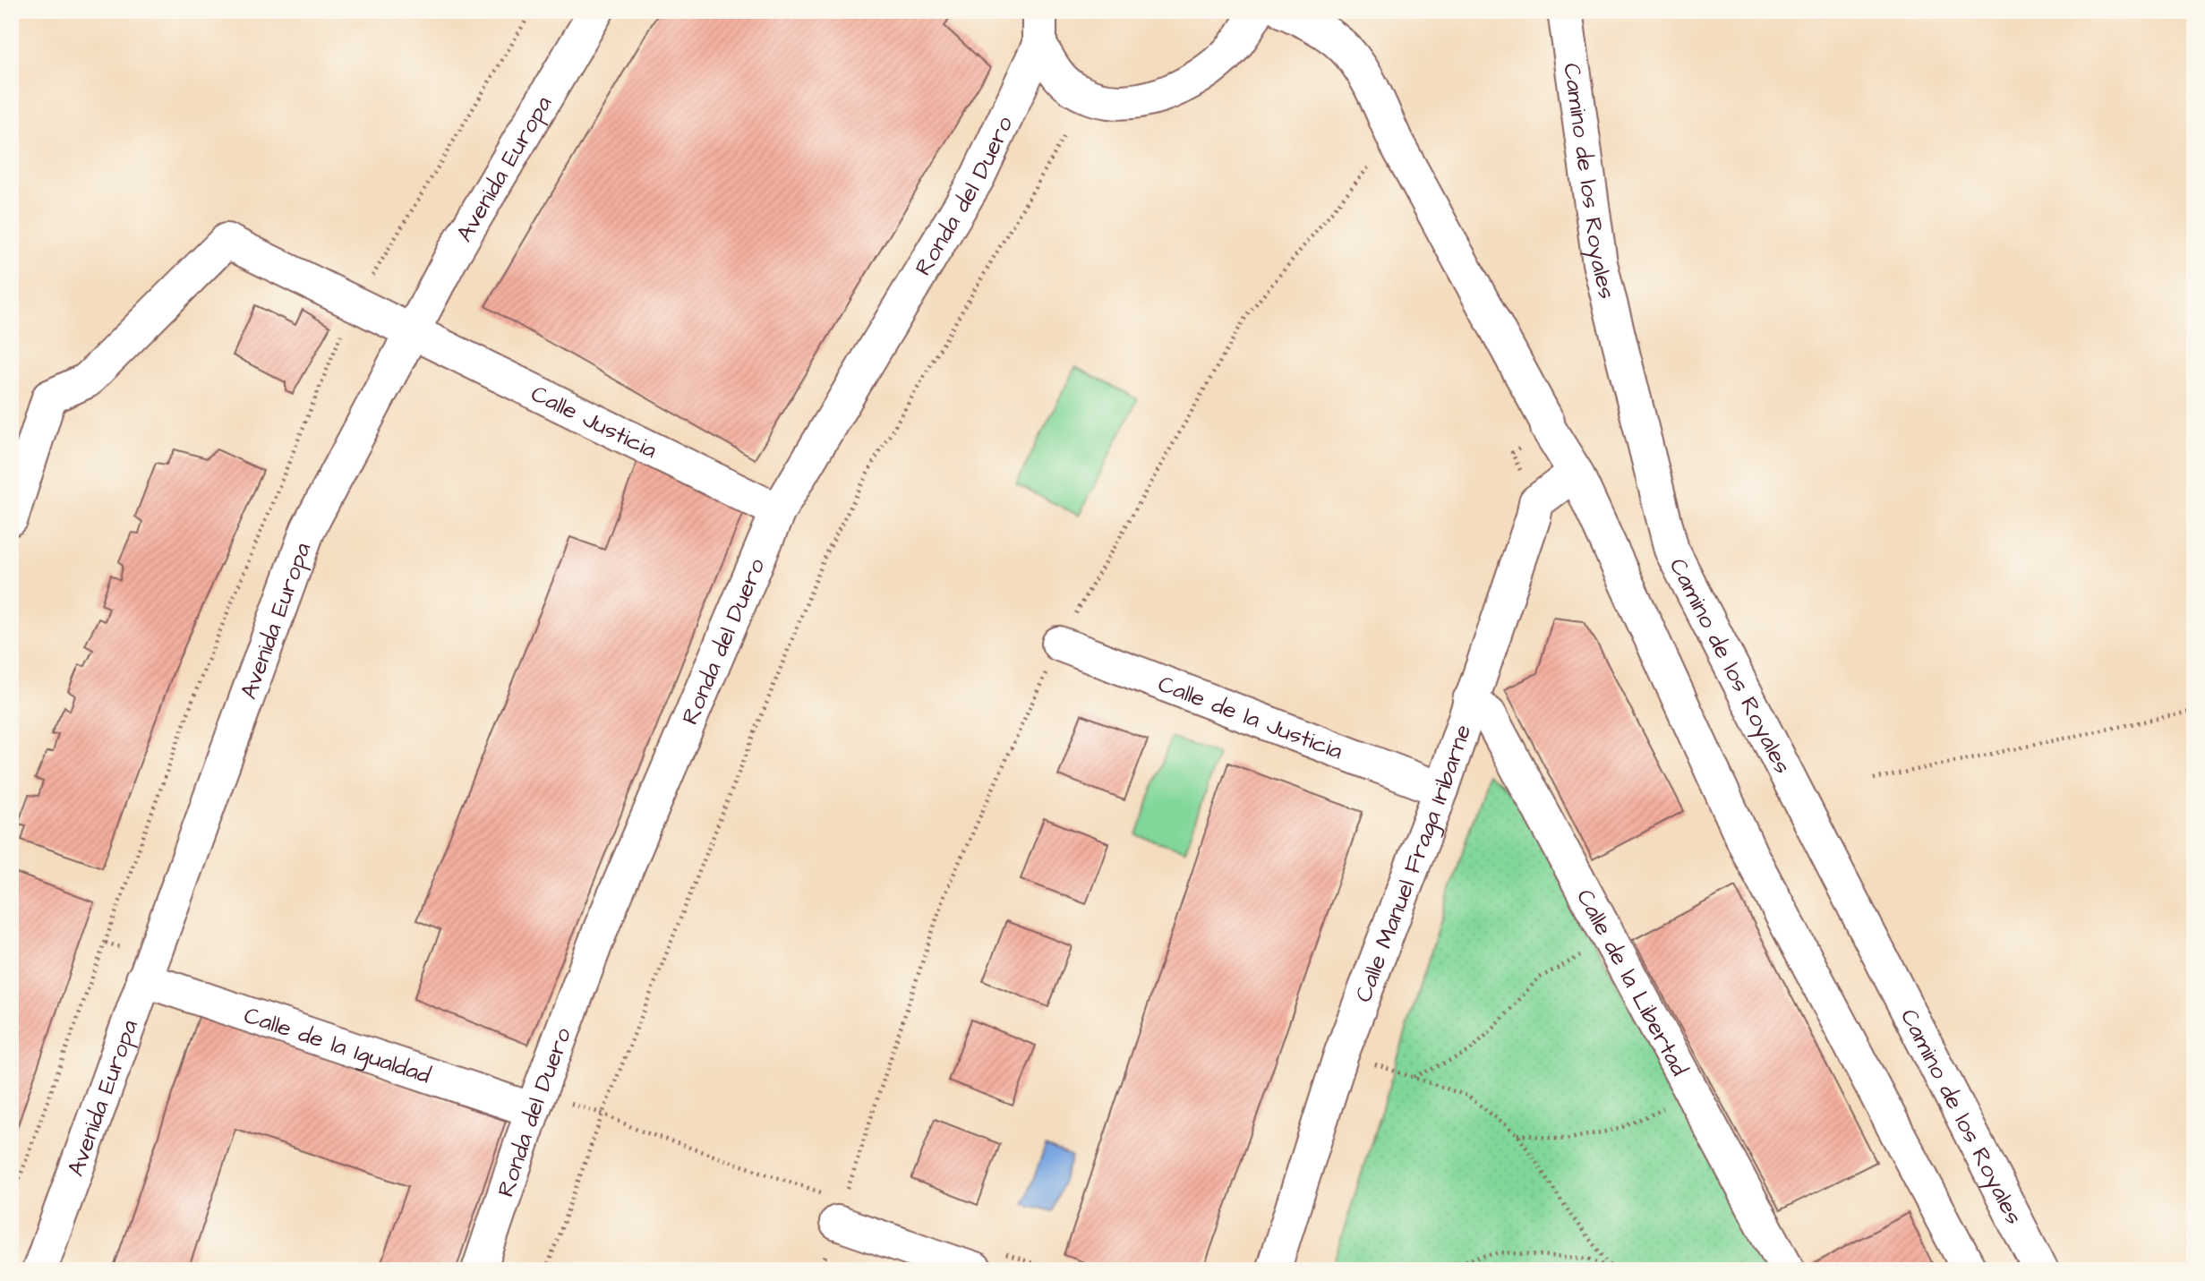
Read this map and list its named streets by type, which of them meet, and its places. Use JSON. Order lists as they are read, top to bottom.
{
  "streets": {
    "street": [
      "Avenida Europa",
      "Camino de los Royales",
      "Ronda del Duero",
      "Calle Justicia",
      "Calle de la Justicia",
      "Calle Manuel Fraga Iribarne",
      "Calle de la Libertad",
      "Calle de la Igualdad"
    ]
  },
  "crossings": [
    ["Avenida Europa", "Calle Justicia"],
    ["Avenida Europa", "Calle de la Igualdad"],
    ["Ronda del Duero", "Calle Justicia"],
    ["Ronda del Duero", "Calle de la Igualdad"],
    ["Calle de la Justicia", "Calle Manuel Fraga Iribarne"],
    ["Calle Manuel Fraga Iribarne", "Calle de la Libertad"]
  ]
}
